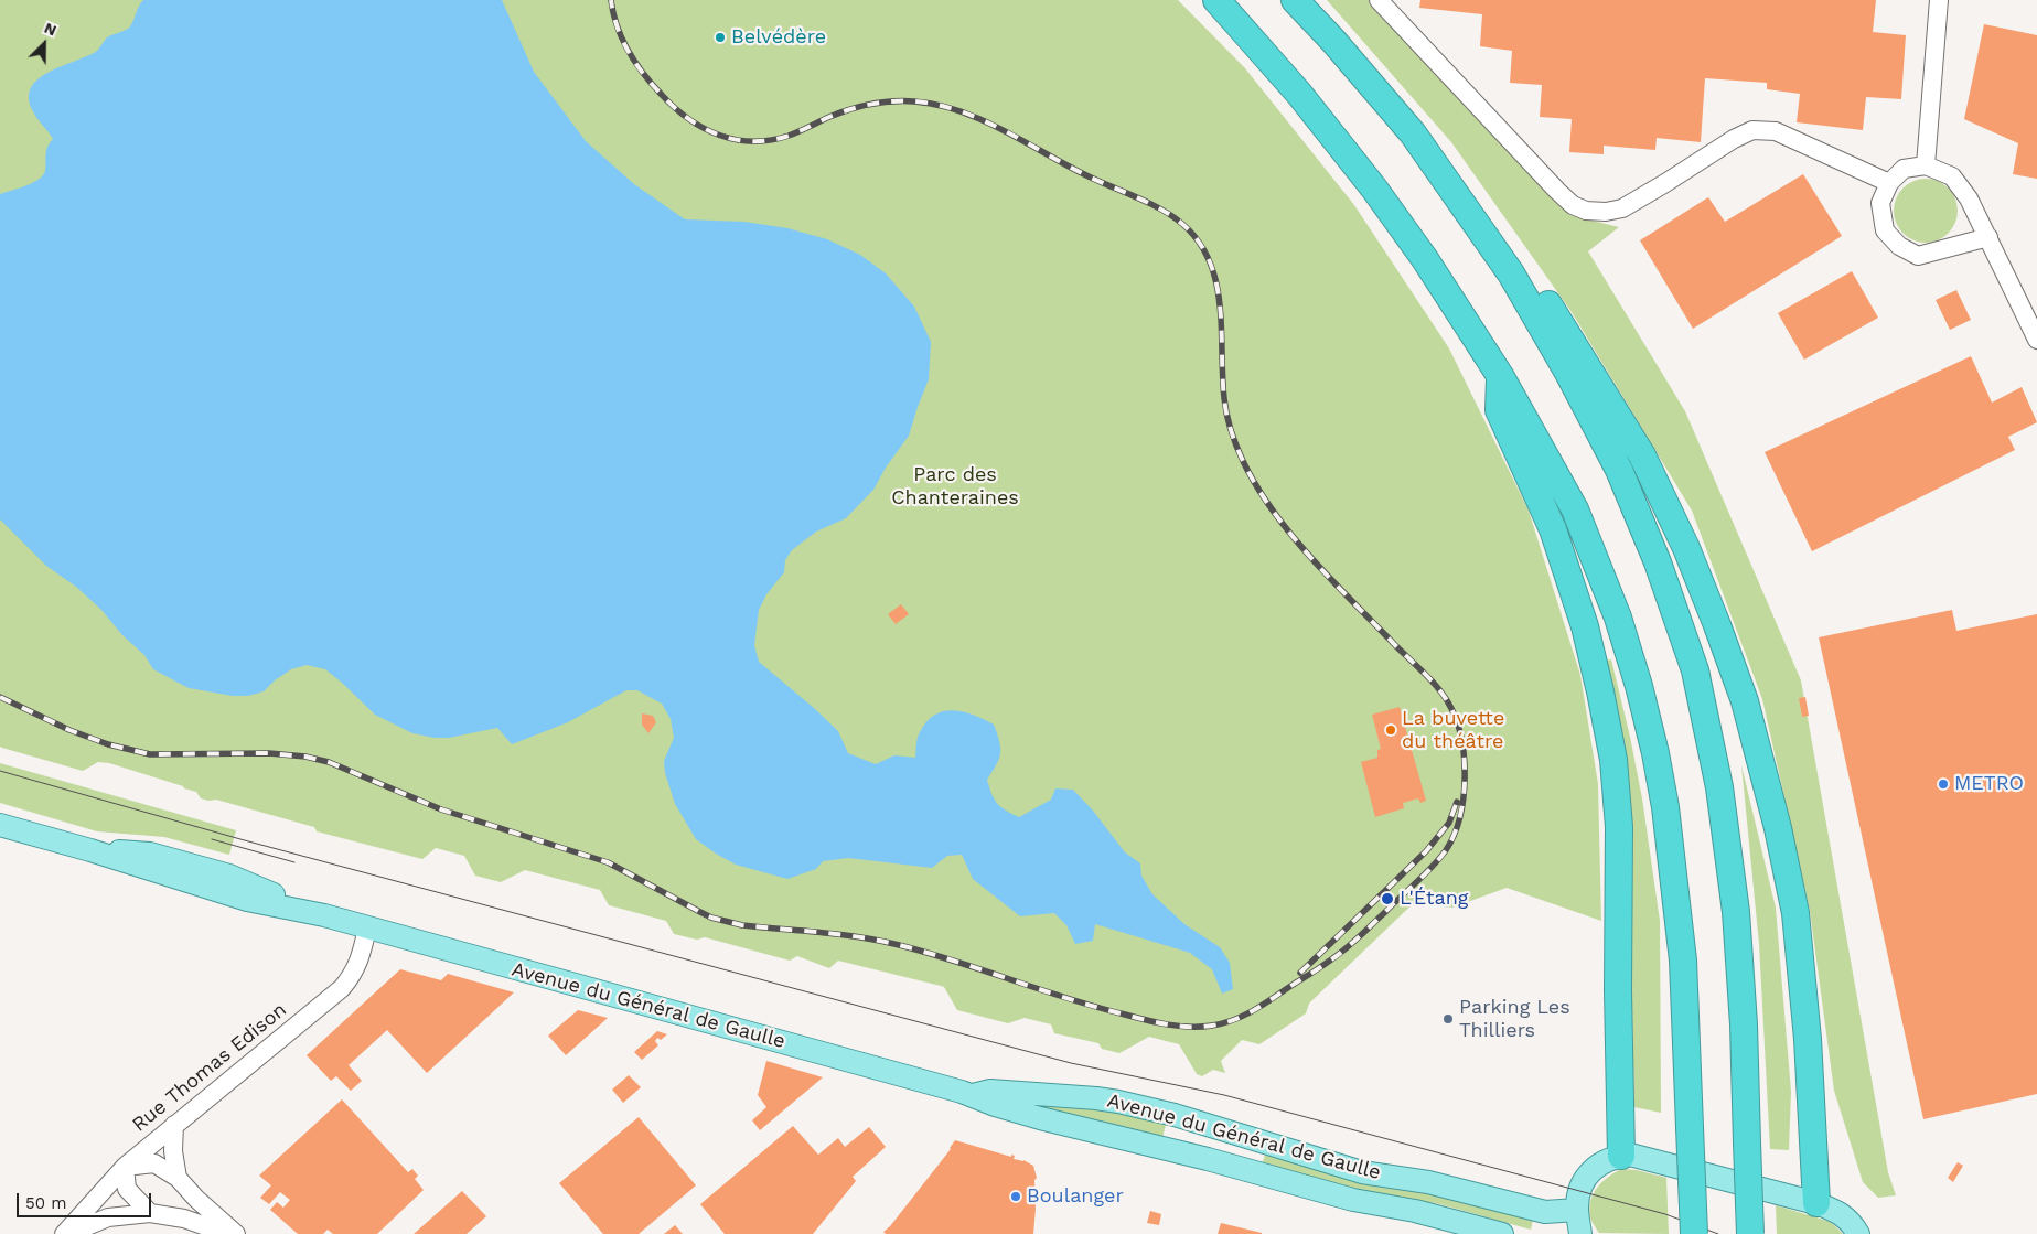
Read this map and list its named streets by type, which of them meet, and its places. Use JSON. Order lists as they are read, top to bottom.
{
  "streets": {
    "main road": ["Avenue du Général de Gaulle"],
    "street": ["Rue Thomas Edison"]
  },
  "crossings": [
    ["Avenue du Général de Gaulle", "Rue Thomas Edison"]
  ],
  "parks": ["Parc des Chanteraines"],
  "places": [
    "Belvédère",
    "La buvette du théâtre",
    "METRO",
    "L'Étang",
    "Parking Les Thilliers",
    "Boulanger"
  ],
  "scale_bar": "50 m",
  "north": "top right"
}
